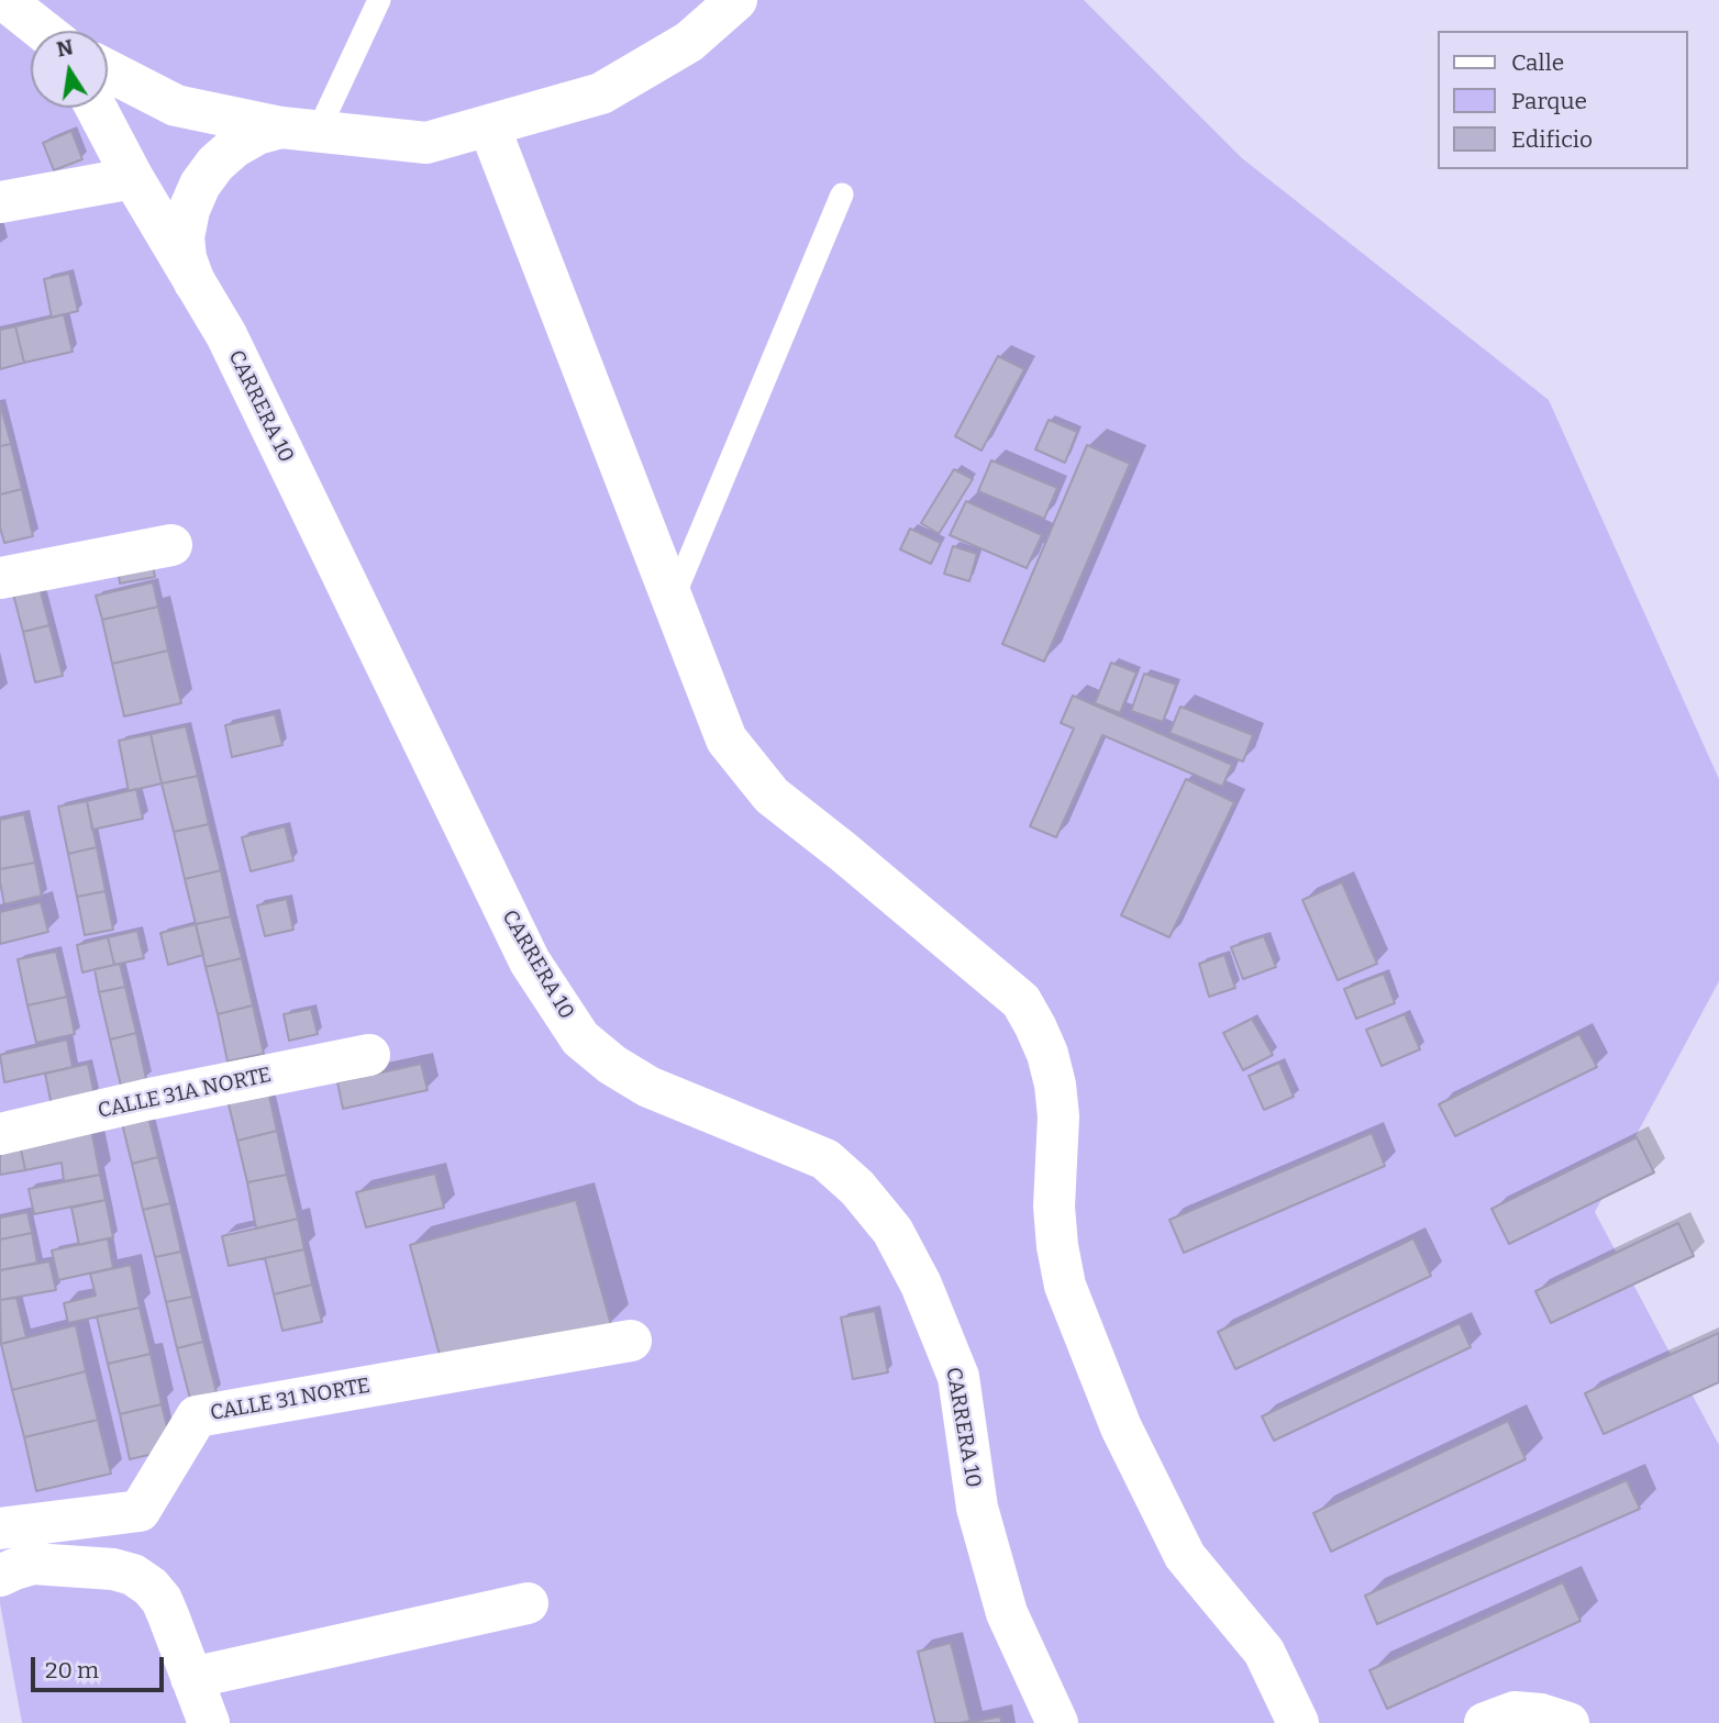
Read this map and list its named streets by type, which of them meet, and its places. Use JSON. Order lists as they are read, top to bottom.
{
  "streets": {
    "street": ["CARRERA 10", "CALLE 31A NORTE", "CALLE 31 NORTE"]
  },
  "legend": ["Calle", "Parque", "Edificio"],
  "scale_bar": "20 m",
  "north": "top"
}
